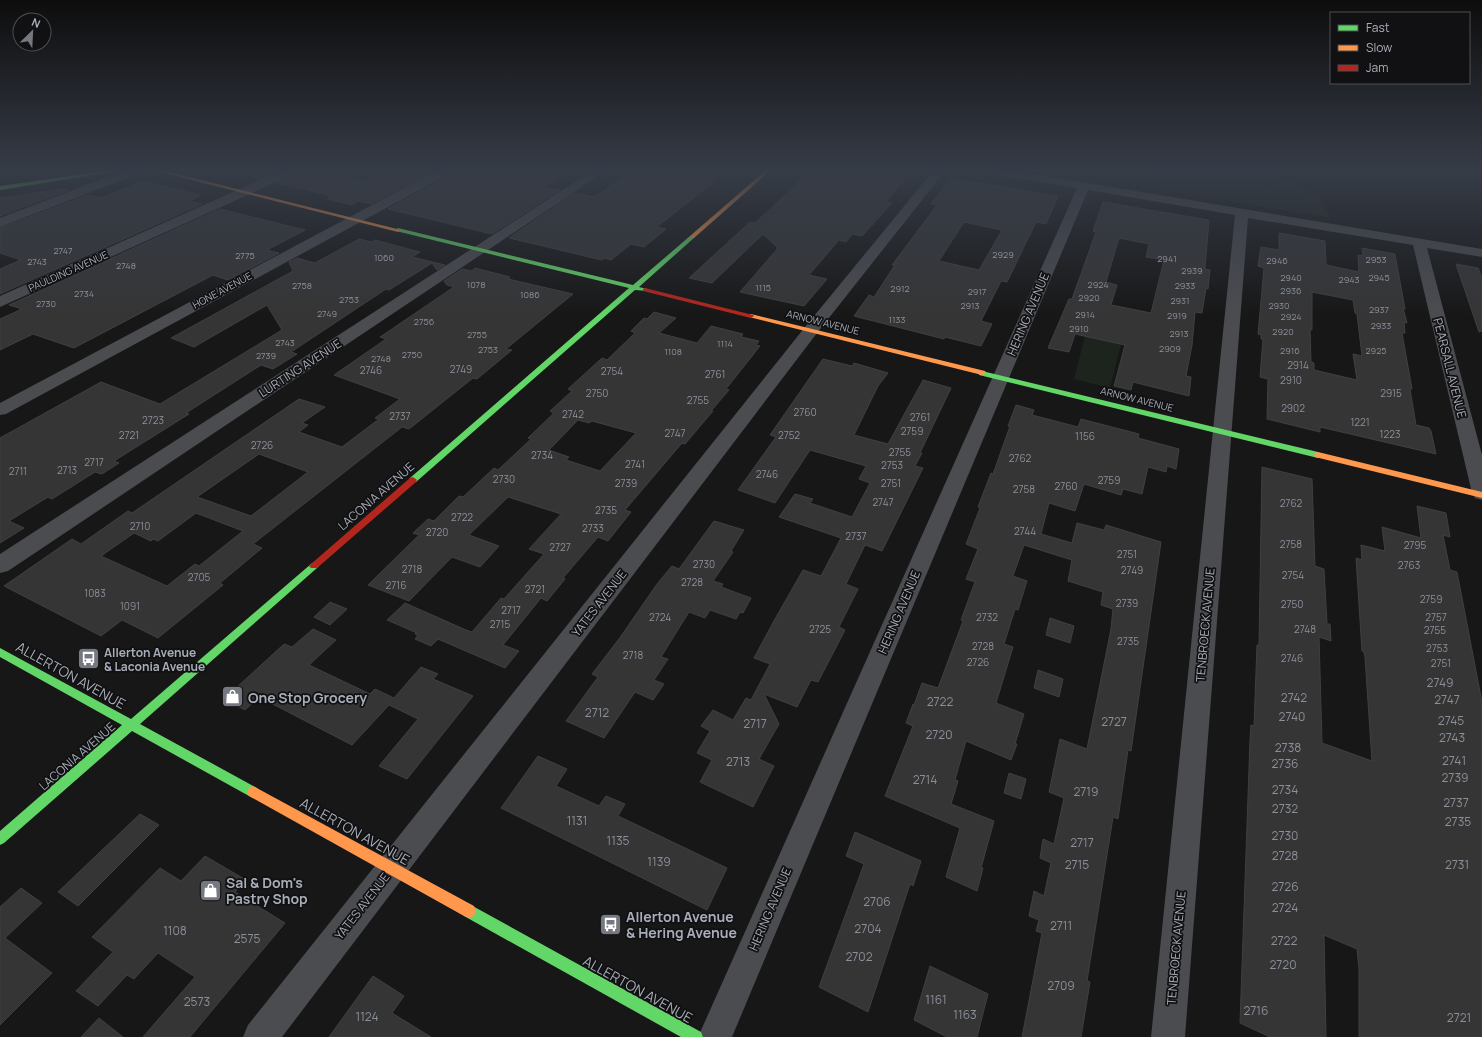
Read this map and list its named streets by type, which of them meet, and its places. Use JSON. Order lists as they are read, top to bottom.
{
  "streets": {
    "street": [
      "PAULDING AVENUE",
      "HONE AVENUE",
      "HERING AVENUE",
      "ARNOW AVENUE",
      "LURTING AVENUE",
      "PEARSALL AVENUE",
      "LACONIA AVENUE",
      "YATES AVENUE",
      "TENBROECK AVENUE",
      "ALLERTON AVENUE"
    ]
  },
  "crossings": [
    ["HERING AVENUE", "ARNOW AVENUE"],
    ["ARNOW AVENUE", "LURTING AVENUE"],
    ["ARNOW AVENUE", "PEARSALL AVENUE"],
    ["ARNOW AVENUE", "LACONIA AVENUE"],
    ["ARNOW AVENUE", "YATES AVENUE"],
    ["ARNOW AVENUE", "TENBROECK AVENUE"],
    ["LACONIA AVENUE", "ALLERTON AVENUE"],
    ["YATES AVENUE", "ALLERTON AVENUE"]
  ],
  "places": {
    "bus stop": ["Allerton Avenue & Laconia Avenue", "Allerton Avenue & Hering Avenue"],
    "shop": ["One Stop Grocery", "Sal & Dom's Pastry Shop"]
  },
  "house_numbers": [
    "2747",
    "2929",
    "2775",
    "1060",
    "2941",
    "2953",
    "2946",
    "2743",
    "2748",
    "2939",
    "2940",
    "2945",
    "2943",
    "1078",
    "2924",
    "2758",
    "2933",
    "1115",
    "2912",
    "2936",
    "2917",
    "2734",
    "1086",
    "2920",
    "2753",
    "2931",
    "2730",
    "2913",
    "2930",
    "2937",
    "2749",
    "2914",
    "2919",
    "2924",
    "1133",
    "2756",
    "2933",
    "2910",
    "2920",
    "2913",
    "2755",
    "2743",
    "1114",
    "2909",
    "2753",
    "2916",
    "2925",
    "1108",
    "2750",
    "2739",
    "2748",
    "2914",
    "2749",
    "2746",
    "2754",
    "2761",
    "2910",
    "2750",
    "2915",
    "2755",
    "2902",
    "2760",
    "2742",
    "2737",
    "2761",
    "2723",
    "1221",
    "2759",
    "2747",
    "1223",
    "2721",
    "2752",
    "1156",
    "2726",
    "2755",
    "2734",
    "2762",
    "2717",
    "2741",
    "2753",
    "2713",
    "2711",
    "2746",
    "2730",
    "2759",
    "2739",
    "2751",
    "2760",
    "2758",
    "2747",
    "2762",
    "2735",
    "2722",
    "2710",
    "2733",
    "2744",
    "2720",
    "2737",
    "2758",
    "2795",
    "2727",
    "2751",
    "2730",
    "2763",
    "2718",
    "2749",
    "2754",
    "2705",
    "2728",
    "2716",
    "2721",
    "1083",
    "2759",
    "2739",
    "2750",
    "1091",
    "2717",
    "2724",
    "2732",
    "2757",
    "2715",
    "2725",
    "2748",
    "2755",
    "2735",
    "2728",
    "2753",
    "2718",
    "2746",
    "2726",
    "2751",
    "2749",
    "2742",
    "2747",
    "2722",
    "2712",
    "2740",
    "2745",
    "2727",
    "2717",
    "2720",
    "2743",
    "2738",
    "2741",
    "2713",
    "2736",
    "2739",
    "2714",
    "2734",
    "2719",
    "2737",
    "2732",
    "1131",
    "2735",
    "2730",
    "1135",
    "2717",
    "2728",
    "1139",
    "2715",
    "2731",
    "2726",
    "2706",
    "2724",
    "2711",
    "2704",
    "1108",
    "2575",
    "2722",
    "2702",
    "2720",
    "2709",
    "1161",
    "2573",
    "2716",
    "1163",
    "1124",
    "2721"
  ],
  "legend": ["Fast", "Slow", "Jam"],
  "north": "top right"
}
